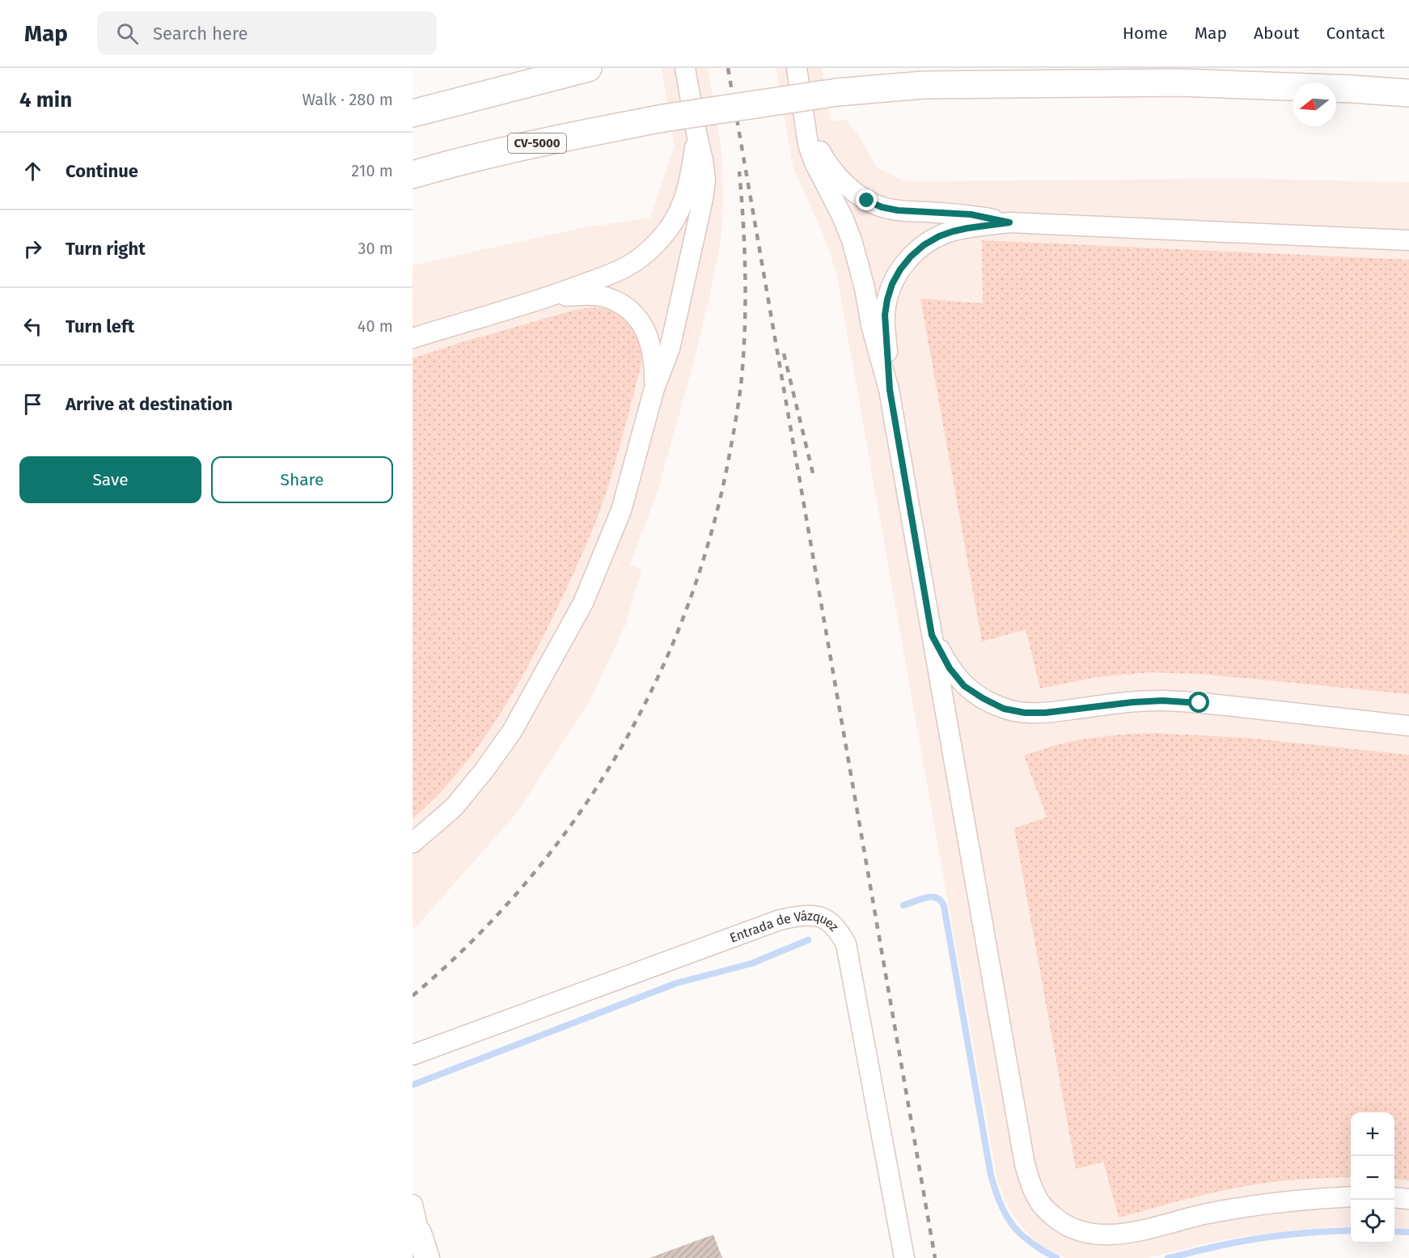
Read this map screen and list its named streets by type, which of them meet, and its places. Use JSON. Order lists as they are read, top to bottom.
{
  "streets": {
    "highway": ["CV-5000"],
    "street": ["Entrada de Vázquez"]
  },
  "north": "left",
  "page": {
    "header": "Map",
    "search": "Search here",
    "nav": [
      "Home",
      "Map",
      "About",
      "Contact"
    ],
    "heading": ["4 min", "Walk · 280 m"],
    "list": [
      ["Continue", "210 m"],
      ["Turn right", "30 m"],
      ["Turn left", "40 m"],
      "Arrive at destination"
    ],
    "buttons": ["Save", "Share"],
    "map_buttons": ["+", "−"]
  }
}
